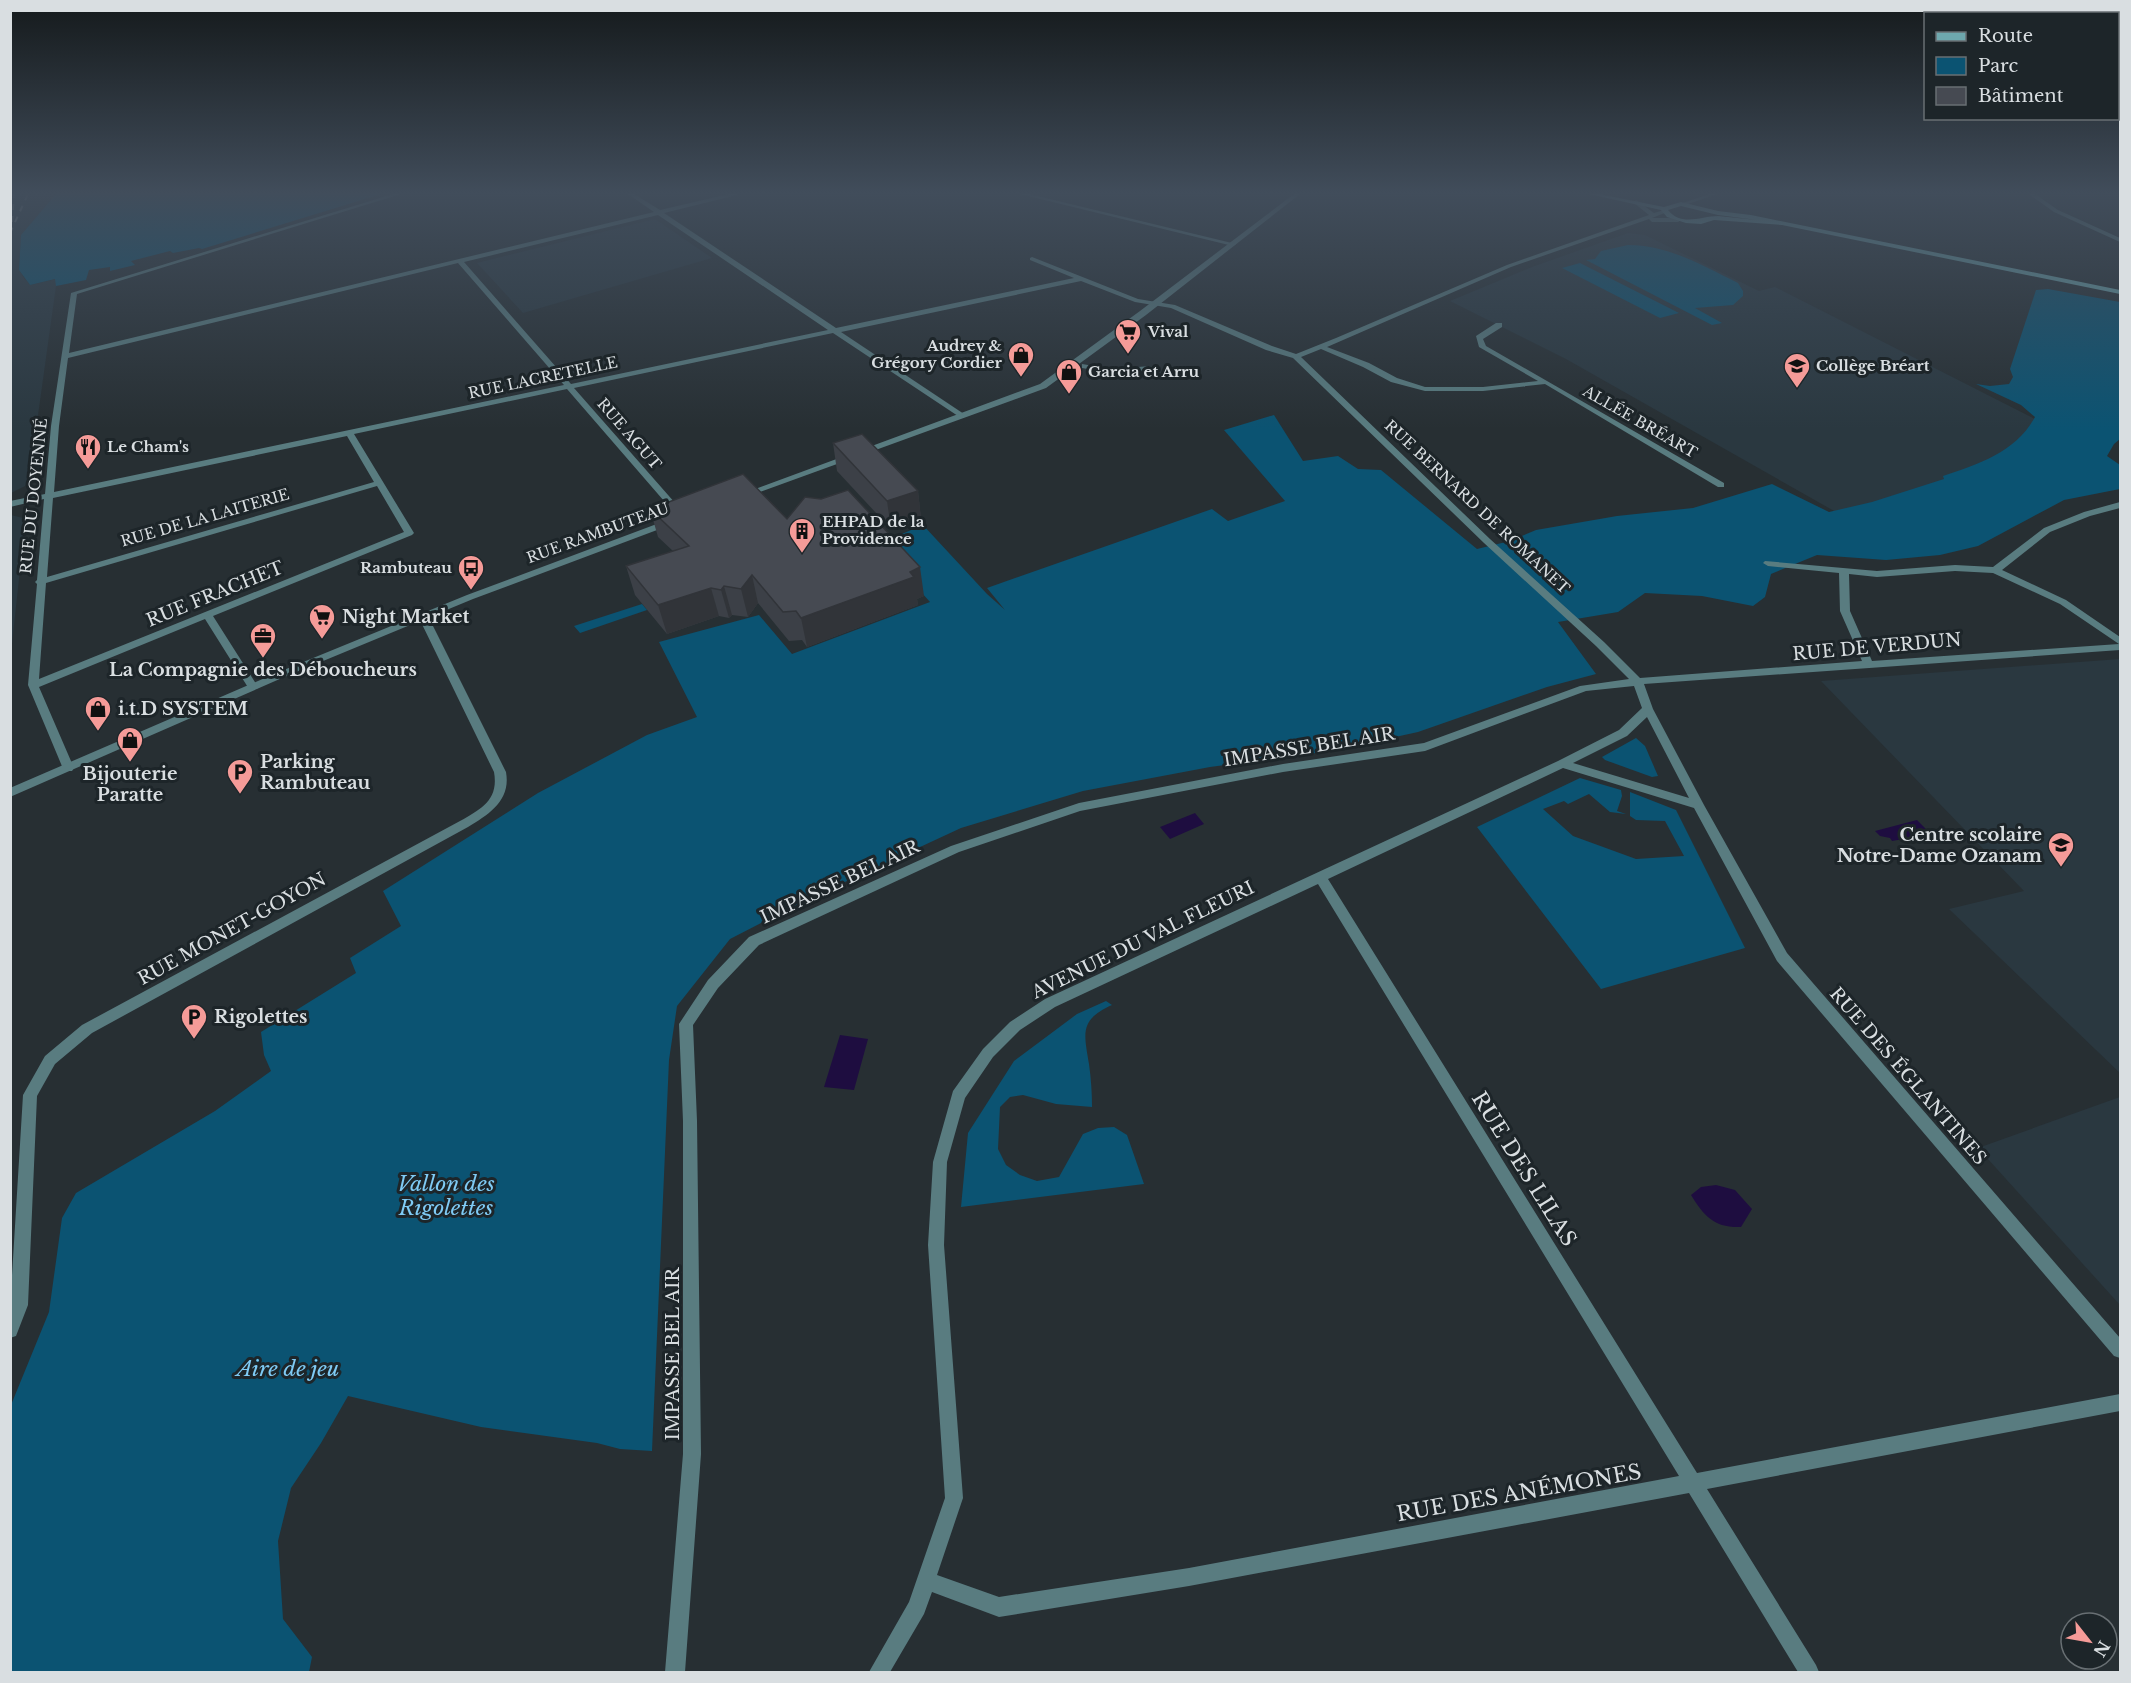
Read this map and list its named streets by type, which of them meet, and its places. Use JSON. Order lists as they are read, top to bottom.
{
  "streets": {
    "street": [
      "RUE LACRETELLE",
      "ALLÉE BRÉART",
      "RUE AGUT",
      "RUE DU DOYENNÉ",
      "RUE BERNARD DE ROMANET",
      "RUE DE LA LAITERIE",
      "RUE RAMBUTEAU",
      "RUE FRACHET",
      "RUE DE VERDUN",
      "IMPASSE BEL AIR",
      "RUE MONET-GOYON",
      "AVENUE DU VAL FLEURI",
      "RUE DES ÉGLANTINES",
      "RUE DES LILAS",
      "RUE DES ANÉMONES"
    ]
  },
  "crossings": [
    ["RUE LACRETELLE", "RUE AGUT"],
    ["RUE LACRETELLE", "RUE DU DOYENNÉ"],
    ["RUE AGUT", "RUE RAMBUTEAU"],
    ["RUE DU DOYENNÉ", "RUE DE LA LAITERIE"],
    ["RUE DU DOYENNÉ", "RUE RAMBUTEAU"],
    ["RUE DU DOYENNÉ", "RUE FRACHET"],
    ["RUE BERNARD DE ROMANET", "RUE DE VERDUN"],
    ["RUE BERNARD DE ROMANET", "IMPASSE BEL AIR"],
    ["RUE DE LA LAITERIE", "RUE FRACHET"],
    ["RUE RAMBUTEAU", "RUE MONET-GOYON"],
    ["RUE DE VERDUN", "IMPASSE BEL AIR"],
    ["AVENUE DU VAL FLEURI", "RUE DES ÉGLANTINES"],
    ["AVENUE DU VAL FLEURI", "RUE DES LILAS"],
    ["AVENUE DU VAL FLEURI", "RUE DES ANÉMONES"],
    ["RUE DES LILAS", "RUE DES ANÉMONES"]
  ],
  "parks": ["Vallon des Rigolettes", "Aire de jeu"],
  "places": {
    "supermarket": ["Vival", "Night Market"],
    "shop": [
      "Audrey & Grégory Cordier",
      "Garcia et Arru",
      "i.t.D SYSTEM",
      "Bijouterie Paratte"
    ],
    "school or university": ["Collège Bréart", "Centre scolaire Notre-Dame Ozanam"],
    "restaurant": ["Le Cham's"],
    "building": ["EHPAD de la Providence"],
    "bus stop": ["Rambuteau"],
    "office": ["La Compagnie des Déboucheurs"],
    "parking": ["Parking Rambuteau", "Rigolettes"]
  },
  "legend": ["Route", "Parc", "Bâtiment"],
  "north": "bottom right"
}
